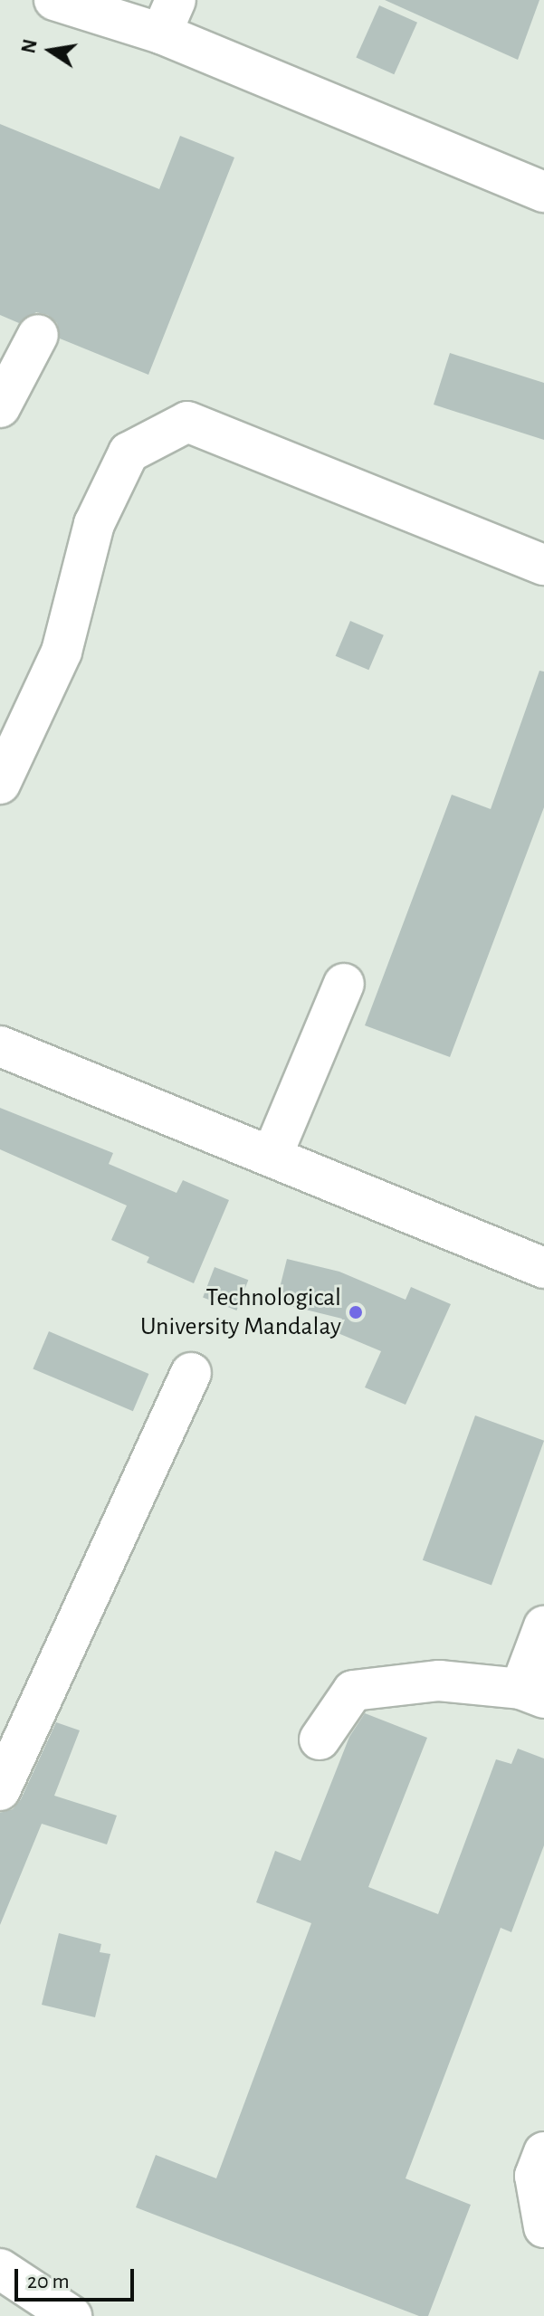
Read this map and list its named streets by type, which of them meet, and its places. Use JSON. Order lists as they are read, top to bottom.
{
  "places": ["Technological University Mandalay"],
  "scale_bar": "20 m",
  "north": "left"
}
